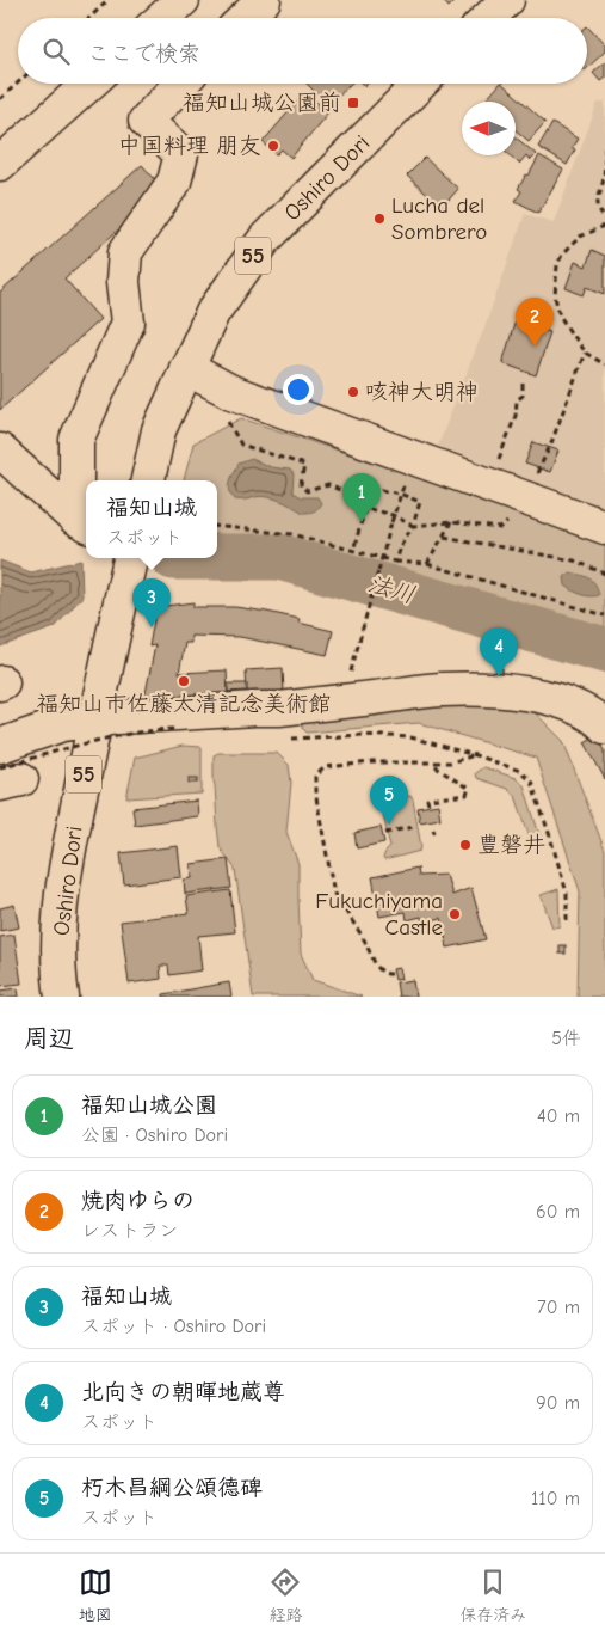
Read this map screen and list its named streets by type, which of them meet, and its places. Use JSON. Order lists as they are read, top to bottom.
{
  "streets": {
    "street": ["Oshiro Dori", "55"]
  },
  "water": ["法川"],
  "places": {
    "transit": ["福知山城公園前"],
    "other": [
      "中国料理 朋友",
      "Lucha del Sombrero",
      "咳神大明神",
      "福知山市佐藤太清記念美術館",
      "豊磐井",
      "Fukuchiyama Castle"
    ]
  },
  "north": "left",
  "page": {
    "search": "ここで検索",
    "pins": [
      "2",
      "1",
      "3",
      "4",
      "5"
    ],
    "popup": ["福知山城", "スポット"],
    "heading": ["周辺", "5件"],
    "list": [
      {
        "mark": "1",
        "name": "福知山城公園",
        "note": "公園 · Oshiro Dori",
        "value": "40 m"
      },
      {
        "mark": "2",
        "name": "焼肉ゆらの",
        "note": "レストラン",
        "value": "60 m"
      },
      {
        "mark": "3",
        "name": "福知山城",
        "note": "スポット · Oshiro Dori",
        "value": "70 m"
      },
      {
        "mark": "4",
        "name": "北向きの朝暉地蔵尊",
        "note": "スポット",
        "value": "90 m"
      },
      {
        "mark": "5",
        "name": "朽木昌綱公頌德碑",
        "note": "スポット",
        "value": "110 m"
      }
    ],
    "nav": ["地図", "経路", "保存済み"]
  }
}
